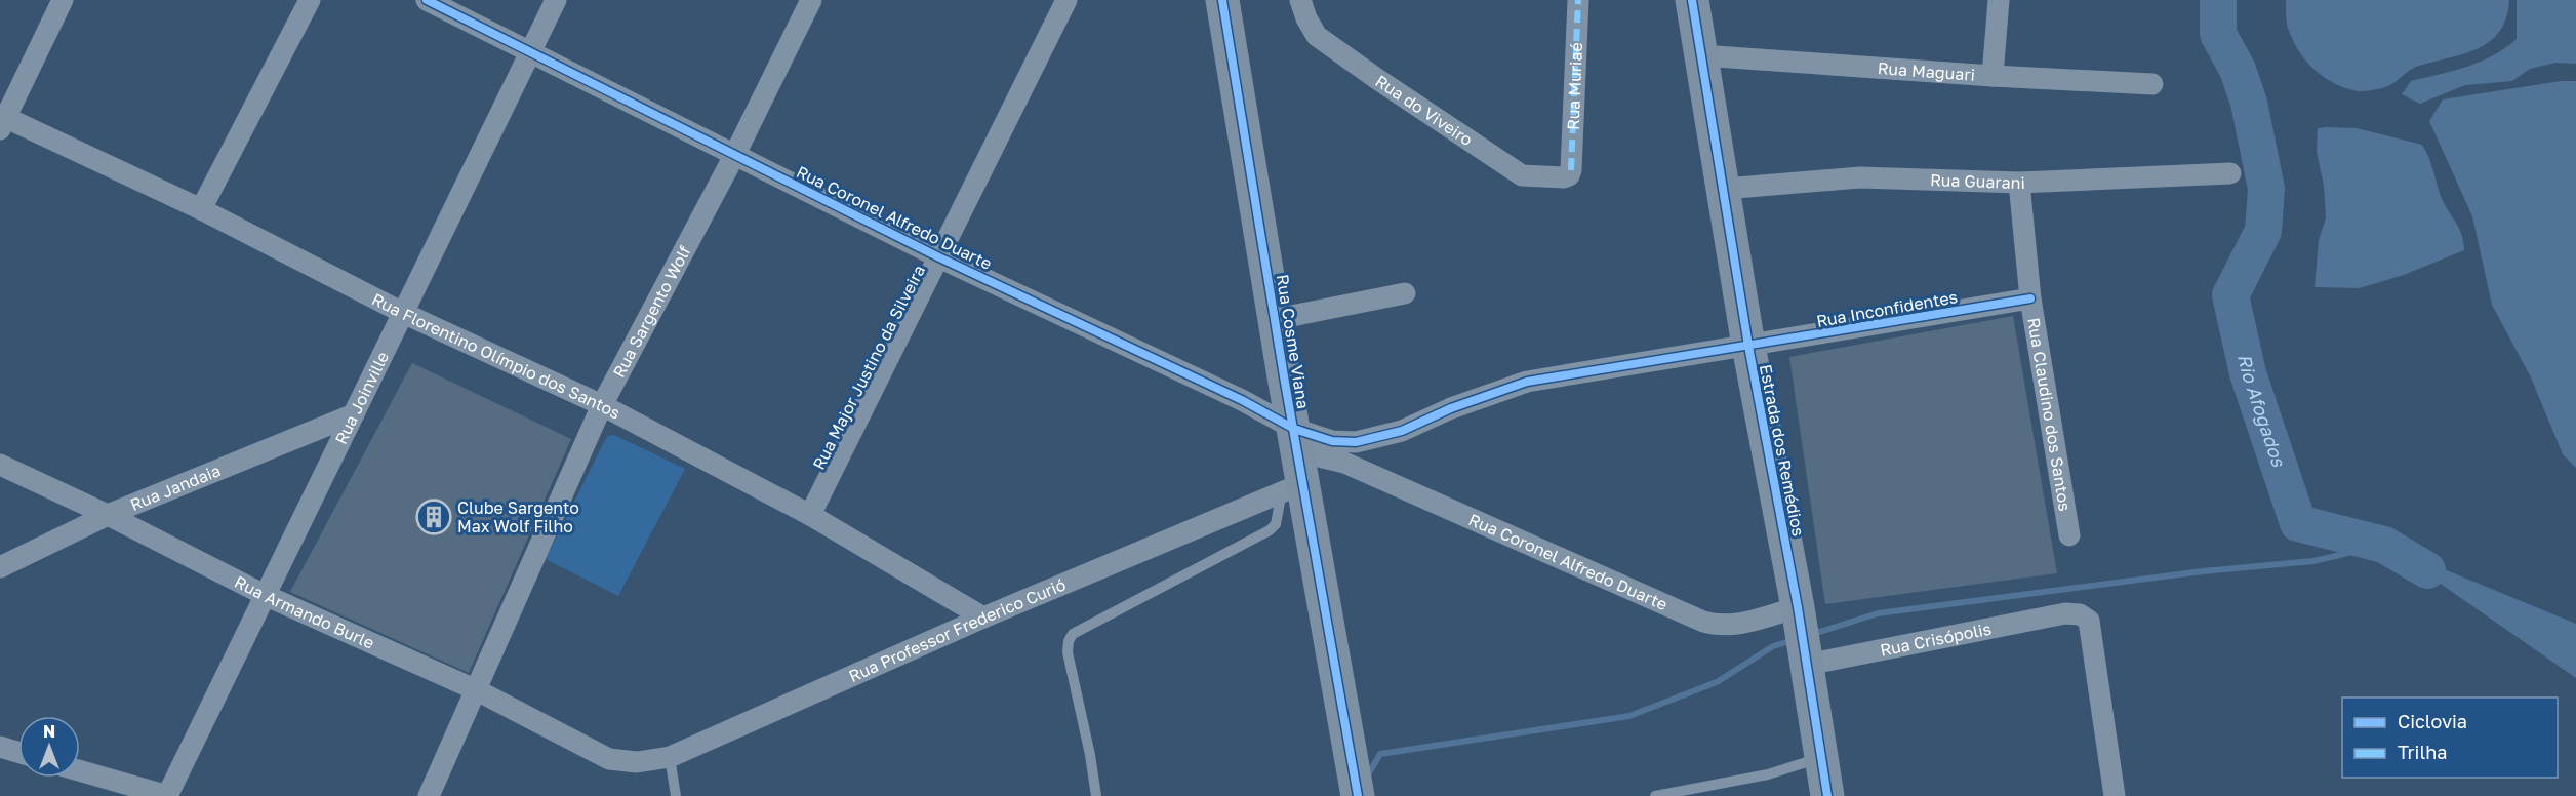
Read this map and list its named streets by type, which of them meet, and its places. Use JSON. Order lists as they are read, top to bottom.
{
  "streets": {
    "main road": ["Rua Cosme Viana", "Estrada dos Remédios"],
    "street": [
      "Rua Maguari",
      "Rua Muriaé",
      "Rua do Viveiro",
      "Rua Guarani",
      "Rua Coronel Alfredo Duarte",
      "Rua Inconfidentes",
      "Rua Sargento Wolf",
      "Rua Florentino Olímpio dos Santos",
      "Rua Major Justino da Silveira",
      "Rua Joinville",
      "Rua Claudino dos Santos",
      "Rua Jandaia",
      "Rua Armando Burle",
      "Rua Professor Frederico Curió",
      "Rua Crisópolis"
    ]
  },
  "crossings": [
    ["Rua Maguari", "Estrada dos Remédios"],
    ["Rua Muriaé", "Rua do Viveiro"],
    ["Rua Guarani", "Rua Claudino dos Santos"],
    ["Rua Guarani", "Estrada dos Remédios"],
    ["Rua Coronel Alfredo Duarte", "Rua Inconfidentes"],
    ["Rua Coronel Alfredo Duarte", "Rua Sargento Wolf"],
    ["Rua Coronel Alfredo Duarte", "Rua Cosme Viana"],
    ["Rua Coronel Alfredo Duarte", "Rua Major Justino da Silveira"],
    ["Rua Coronel Alfredo Duarte", "Rua Joinville"],
    ["Rua Coronel Alfredo Duarte", "Estrada dos Remédios"],
    ["Rua Coronel Alfredo Duarte", "Rua Professor Frederico Curió"],
    ["Rua Inconfidentes", "Rua Claudino dos Santos"],
    ["Rua Inconfidentes", "Estrada dos Remédios"],
    ["Rua Sargento Wolf", "Rua Florentino Olímpio dos Santos"],
    ["Rua Sargento Wolf", "Rua Armando Burle"],
    ["Rua Cosme Viana", "Rua Professor Frederico Curió"],
    ["Rua Florentino Olímpio dos Santos", "Rua Major Justino da Silveira"],
    ["Rua Florentino Olímpio dos Santos", "Rua Joinville"],
    ["Rua Florentino Olímpio dos Santos", "Rua Professor Frederico Curió"],
    ["Rua Joinville", "Rua Jandaia"],
    ["Rua Joinville", "Rua Armando Burle"],
    ["Estrada dos Remédios", "Rua Crisópolis"],
    ["Rua Jandaia", "Rua Armando Burle"],
    ["Rua Armando Burle", "Rua Professor Frederico Curió"]
  ],
  "water": ["Rio Afogados"],
  "places": {
    "building": ["Clube Sargento Max Wolf Filho"]
  },
  "legend": ["Ciclovia", "Trilha"],
  "north": "top"
}
